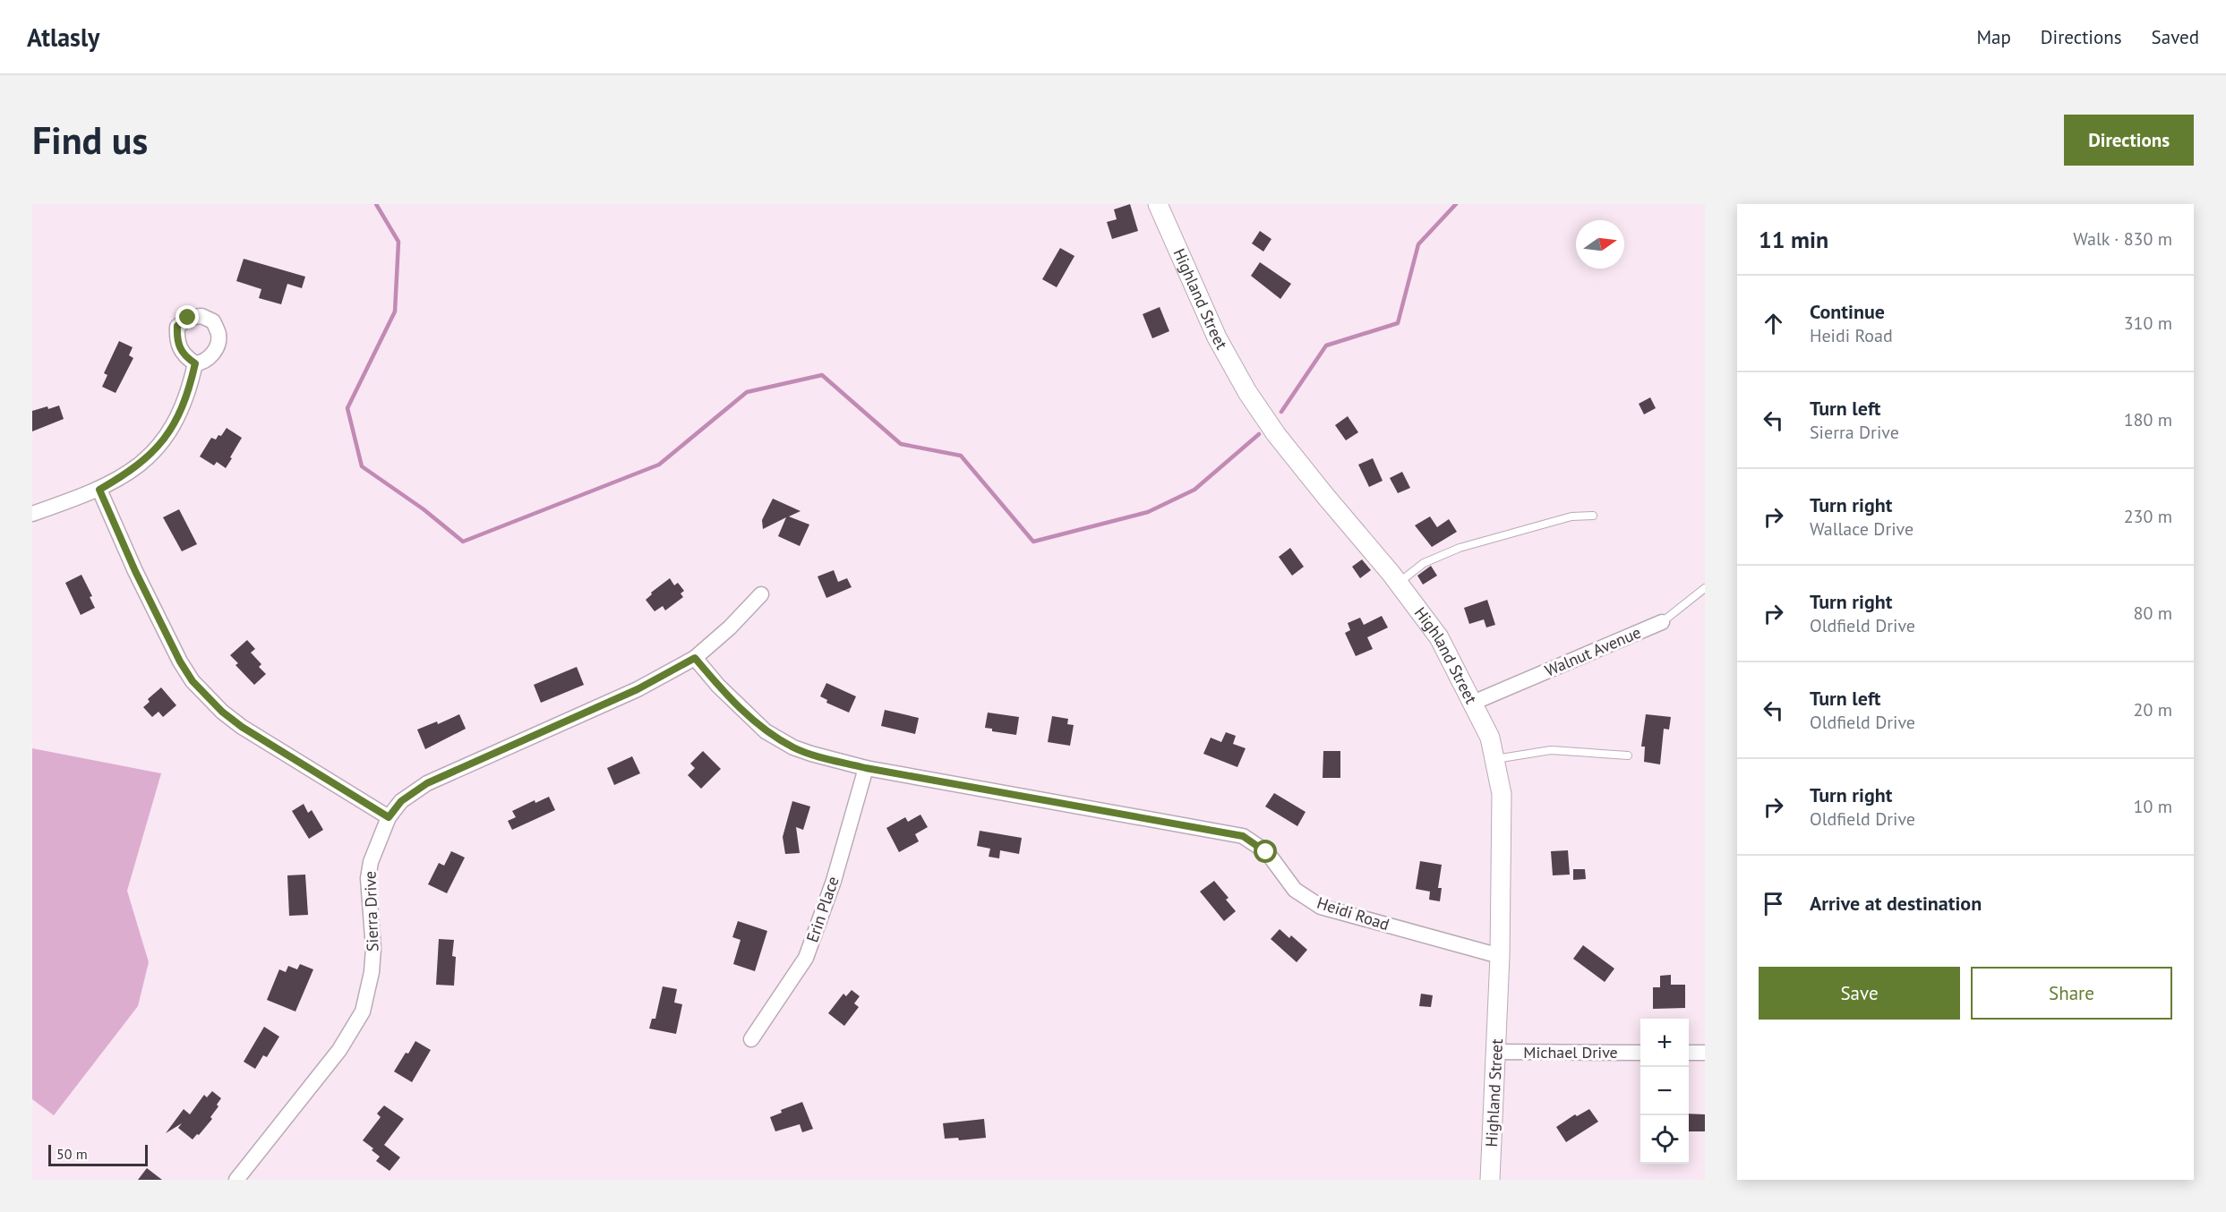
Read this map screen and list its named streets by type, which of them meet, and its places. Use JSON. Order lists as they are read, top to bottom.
{
  "streets": {
    "street": [
      "Highland Street",
      "Walnut Avenue",
      "Erin Place",
      "Sierra Drive",
      "Heidi Road",
      "Michael Drive"
    ]
  },
  "crossings": [
    ["Highland Street", "Walnut Avenue"],
    ["Highland Street", "Heidi Road"],
    ["Highland Street", "Michael Drive"],
    ["Erin Place", "Heidi Road"],
    ["Sierra Drive", "Heidi Road"]
  ],
  "scale_bar": "50 m",
  "north": "right",
  "page": {
    "header": "Atlasly",
    "nav": ["Map", "Directions", "Saved"],
    "buttons": [
      "Directions",
      ["Save", "Share"]
    ],
    "title": "Find us",
    "heading": ["11 min", "Walk · 830 m"],
    "list": [
      ["Continue", "Heidi Road", "310 m"],
      ["Turn left", "Sierra Drive", "180 m"],
      ["Turn right", "Wallace Drive", "230 m"],
      ["Turn right", "Oldfield Drive", "80 m"],
      ["Turn left", "Oldfield Drive", "20 m"],
      ["Turn right", "Oldfield Drive", "10 m"],
      "Arrive at destination"
    ],
    "map_buttons": ["+", "−"],
    "scale": "50 m"
  }
}
